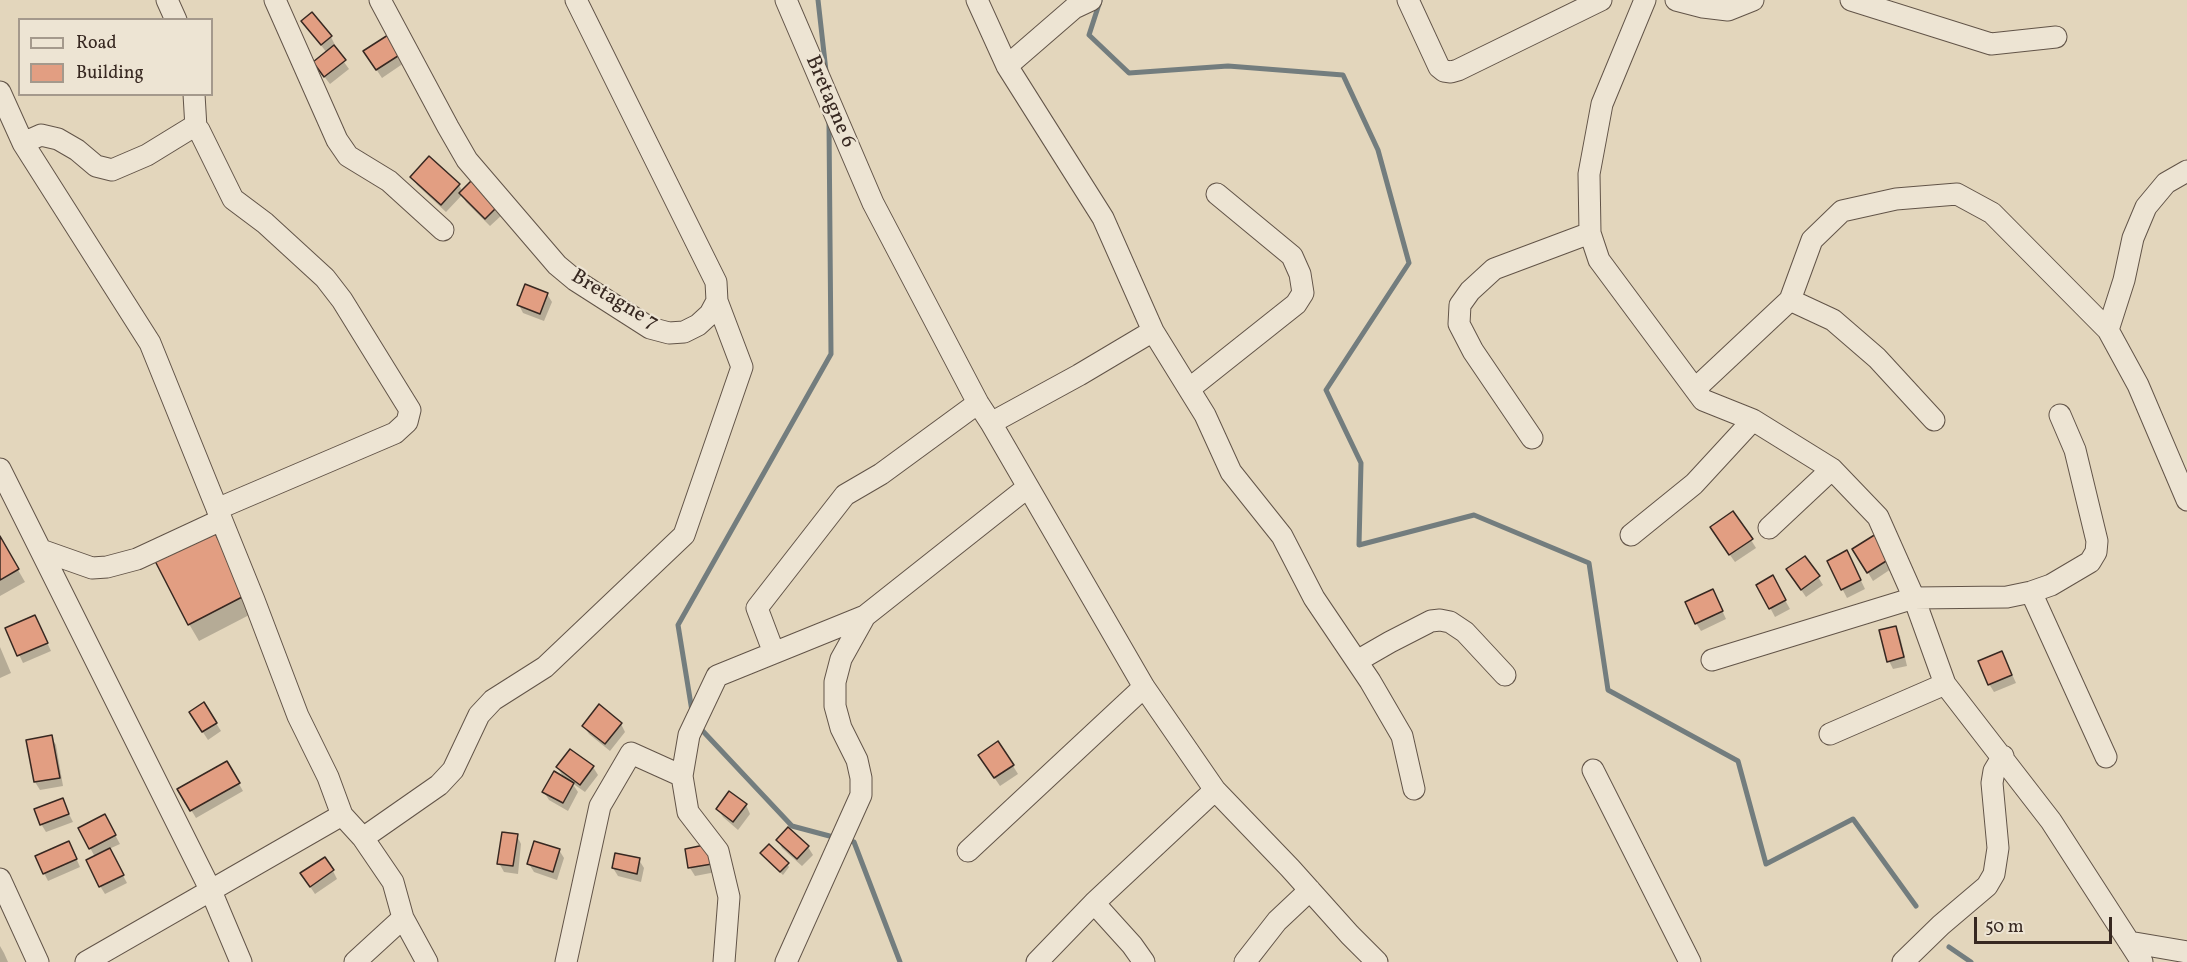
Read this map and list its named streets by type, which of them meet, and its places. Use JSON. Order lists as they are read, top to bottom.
{
  "streets": {
    "street": ["Bretagne 6", "Bretagne 7"]
  },
  "legend": ["Road", "Building"],
  "scale_bar": "50 m"
}
